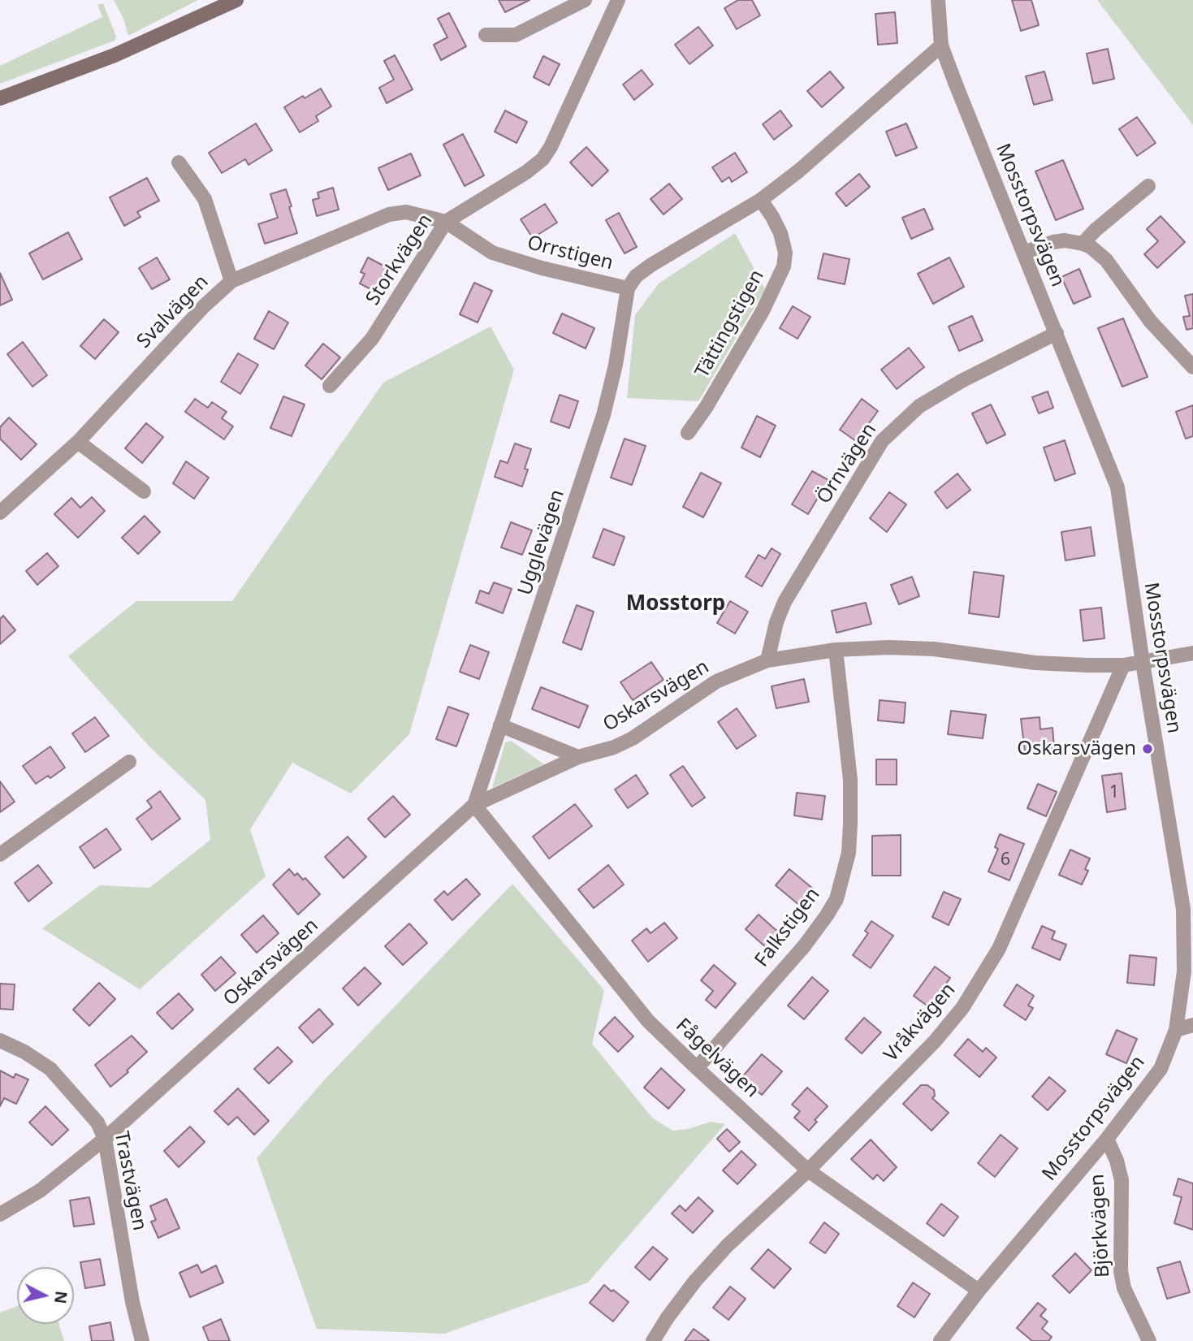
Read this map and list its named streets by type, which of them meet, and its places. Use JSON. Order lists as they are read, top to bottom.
{
  "streets": {
    "street": [
      "Mosstorpsvägen",
      "Orrstigen",
      "Storkvägen",
      "Svalvägen",
      "Tättingstigen",
      "Örnvägen",
      "Ugglevägen",
      "Oskarsvägen",
      "Falkstigen",
      "Vråkvägen",
      "Fågelvägen",
      "Trastvägen",
      "Björkvägen"
    ]
  },
  "crossings": [
    ["Mosstorpsvägen", "Orrstigen"],
    ["Mosstorpsvägen", "Örnvägen"],
    ["Mosstorpsvägen", "Oskarsvägen"],
    ["Mosstorpsvägen", "Fågelvägen"],
    ["Mosstorpsvägen", "Björkvägen"],
    ["Orrstigen", "Storkvägen"],
    ["Orrstigen", "Svalvägen"],
    ["Orrstigen", "Tättingstigen"],
    ["Orrstigen", "Ugglevägen"],
    ["Örnvägen", "Oskarsvägen"],
    ["Ugglevägen", "Oskarsvägen"],
    ["Ugglevägen", "Fågelvägen"],
    ["Oskarsvägen", "Falkstigen"],
    ["Oskarsvägen", "Vråkvägen"],
    ["Oskarsvägen", "Fågelvägen"],
    ["Oskarsvägen", "Trastvägen"],
    ["Falkstigen", "Fågelvägen"],
    ["Vråkvägen", "Fågelvägen"]
  ],
  "districts": ["Mosstorp"],
  "places": ["Oskarsvägen"],
  "house_numbers": ["1", "6"],
  "north": "right"
}
